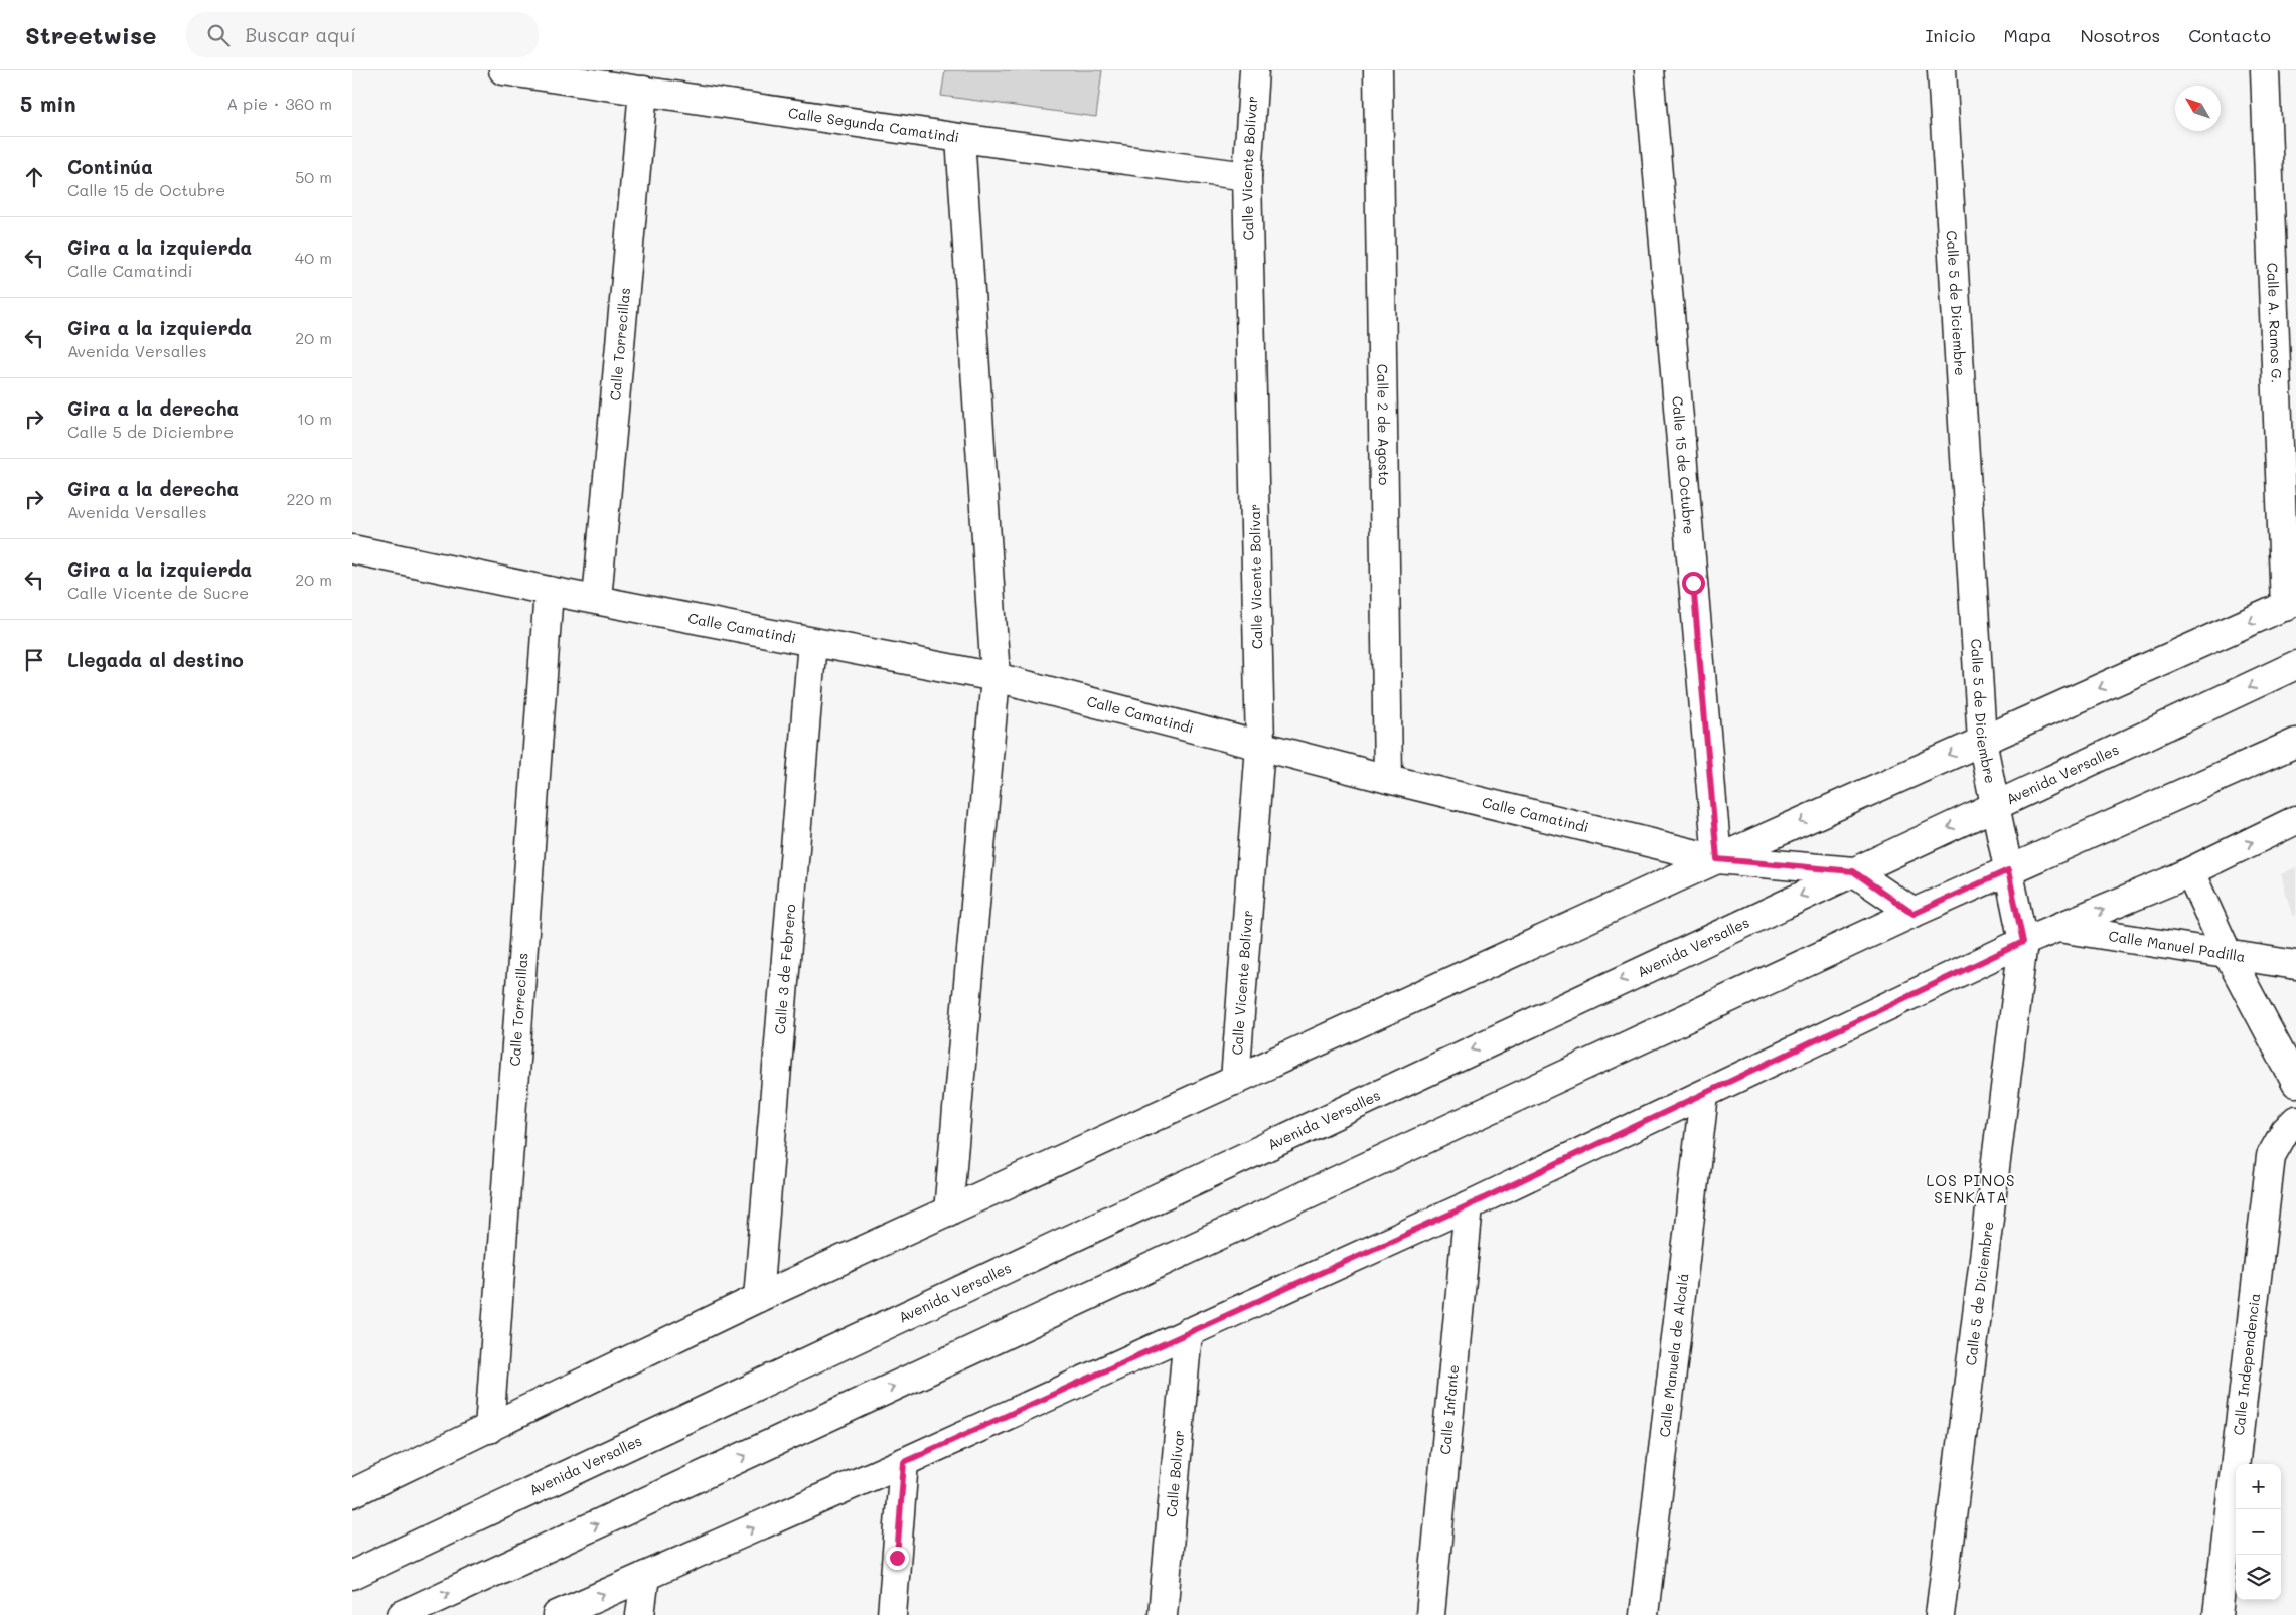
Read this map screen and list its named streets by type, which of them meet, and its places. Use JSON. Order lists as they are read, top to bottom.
{
  "streets": {
    "street": [
      "Calle Segunda Camatindi",
      "Calle Vicente Bolívar",
      "Calle 5 de Diciembre",
      "Calle A. Ramos G.",
      "Calle Torrecillas",
      "Calle 2 de Agosto",
      "Calle 15 de Octubre",
      "Calle Camatindi",
      "Avenida Versalles",
      "Calle Manuel Padilla",
      "Calle 3 de Febrero",
      "Calle Manuela de Alcalá",
      "Calle Independencia",
      "Calle Infante",
      "Calle Bolívar"
    ]
  },
  "crossings": [
    ["Calle Segunda Camatindi", "Calle Vicente Bolívar"],
    ["Calle Segunda Camatindi", "Calle Torrecillas"],
    ["Calle Vicente Bolívar", "Calle Camatindi"],
    ["Calle 5 de Diciembre", "Avenida Versalles"],
    ["Calle Torrecillas", "Calle Camatindi"],
    ["Calle 2 de Agosto", "Calle Camatindi"],
    ["Calle 15 de Octubre", "Calle Camatindi"],
    ["Calle Camatindi", "Avenida Versalles"],
    ["Calle Camatindi", "Calle 3 de Febrero"]
  ],
  "districts": ["LOS PINOS SENKATA"],
  "north": "top left",
  "page": {
    "header": "Streetwise",
    "search": "Buscar aquí",
    "nav": [
      "Inicio",
      "Mapa",
      "Nosotros",
      "Contacto"
    ],
    "heading": ["5 min", "A pie · 360 m"],
    "list": [
      ["Continúa", "Calle 15 de Octubre", "50 m"],
      ["Gira a la izquierda", "Calle Camatindi", "40 m"],
      ["Gira a la izquierda", "Avenida Versalles", "20 m"],
      ["Gira a la derecha", "Calle 5 de Diciembre", "10 m"],
      ["Gira a la derecha", "Avenida Versalles", "220 m"],
      ["Gira a la izquierda", "Calle Vicente de Sucre", "20 m"],
      "Llegada al destino"
    ],
    "map_buttons": ["+", "−"]
  }
}
